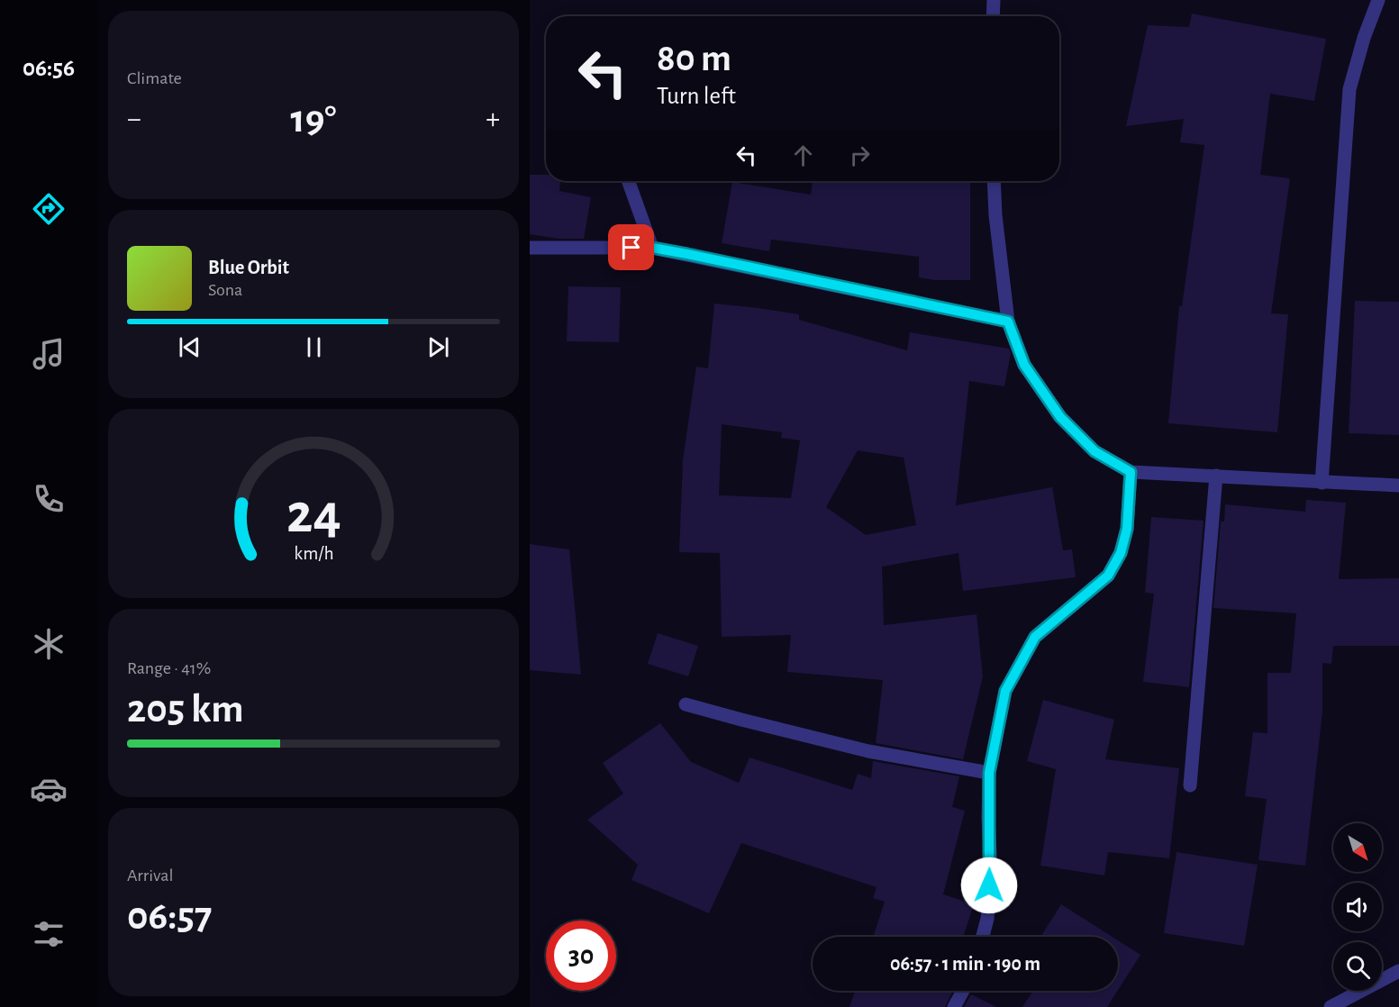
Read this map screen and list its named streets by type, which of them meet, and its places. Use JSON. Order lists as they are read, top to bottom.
{
  "north": "bottom right",
  "page": {
    "tabs": "06:56",
    "tile": [
      "Climate",
      ["Range · 41%", "205 km"],
      ["Arrival", "06:57"]
    ],
    "turn": ["80 m", "Turn left"],
    "heat": ["−", "19°", "+"],
    "song": ["Blue Orbit", "Sona"],
    "limit": "30",
    "trip": "06:57 · 1 min · 190 m",
    "gauge": ["24", "km/h"]
  }
}
